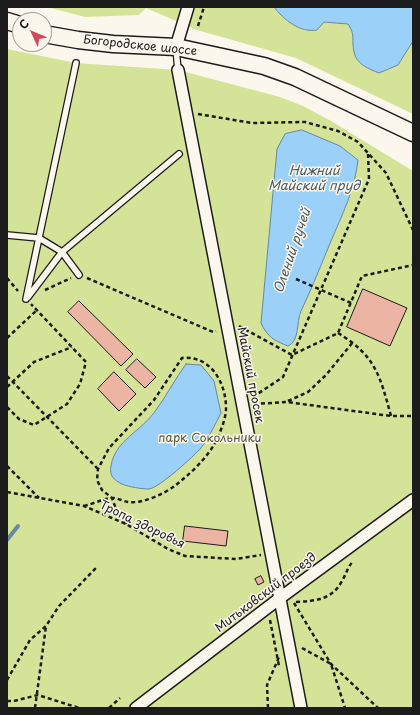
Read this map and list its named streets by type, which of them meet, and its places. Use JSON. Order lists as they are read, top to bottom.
{
  "streets": {
    "main road": ["Богородское шоссе"],
    "street": ["Майский просек", "Митьковский проезд"],
    "path": ["Тропа здоровья"]
  },
  "crossings": [
    ["Богородское шоссе", "Майский просек"],
    ["Майский просек", "Тропа здоровья"],
    ["Майский просек", "Митьковский проезд"]
  ],
  "water": ["Нижний Майский пруд", "Олений ручей"],
  "parks": ["парк Сокольники"],
  "north": "top left"
}
